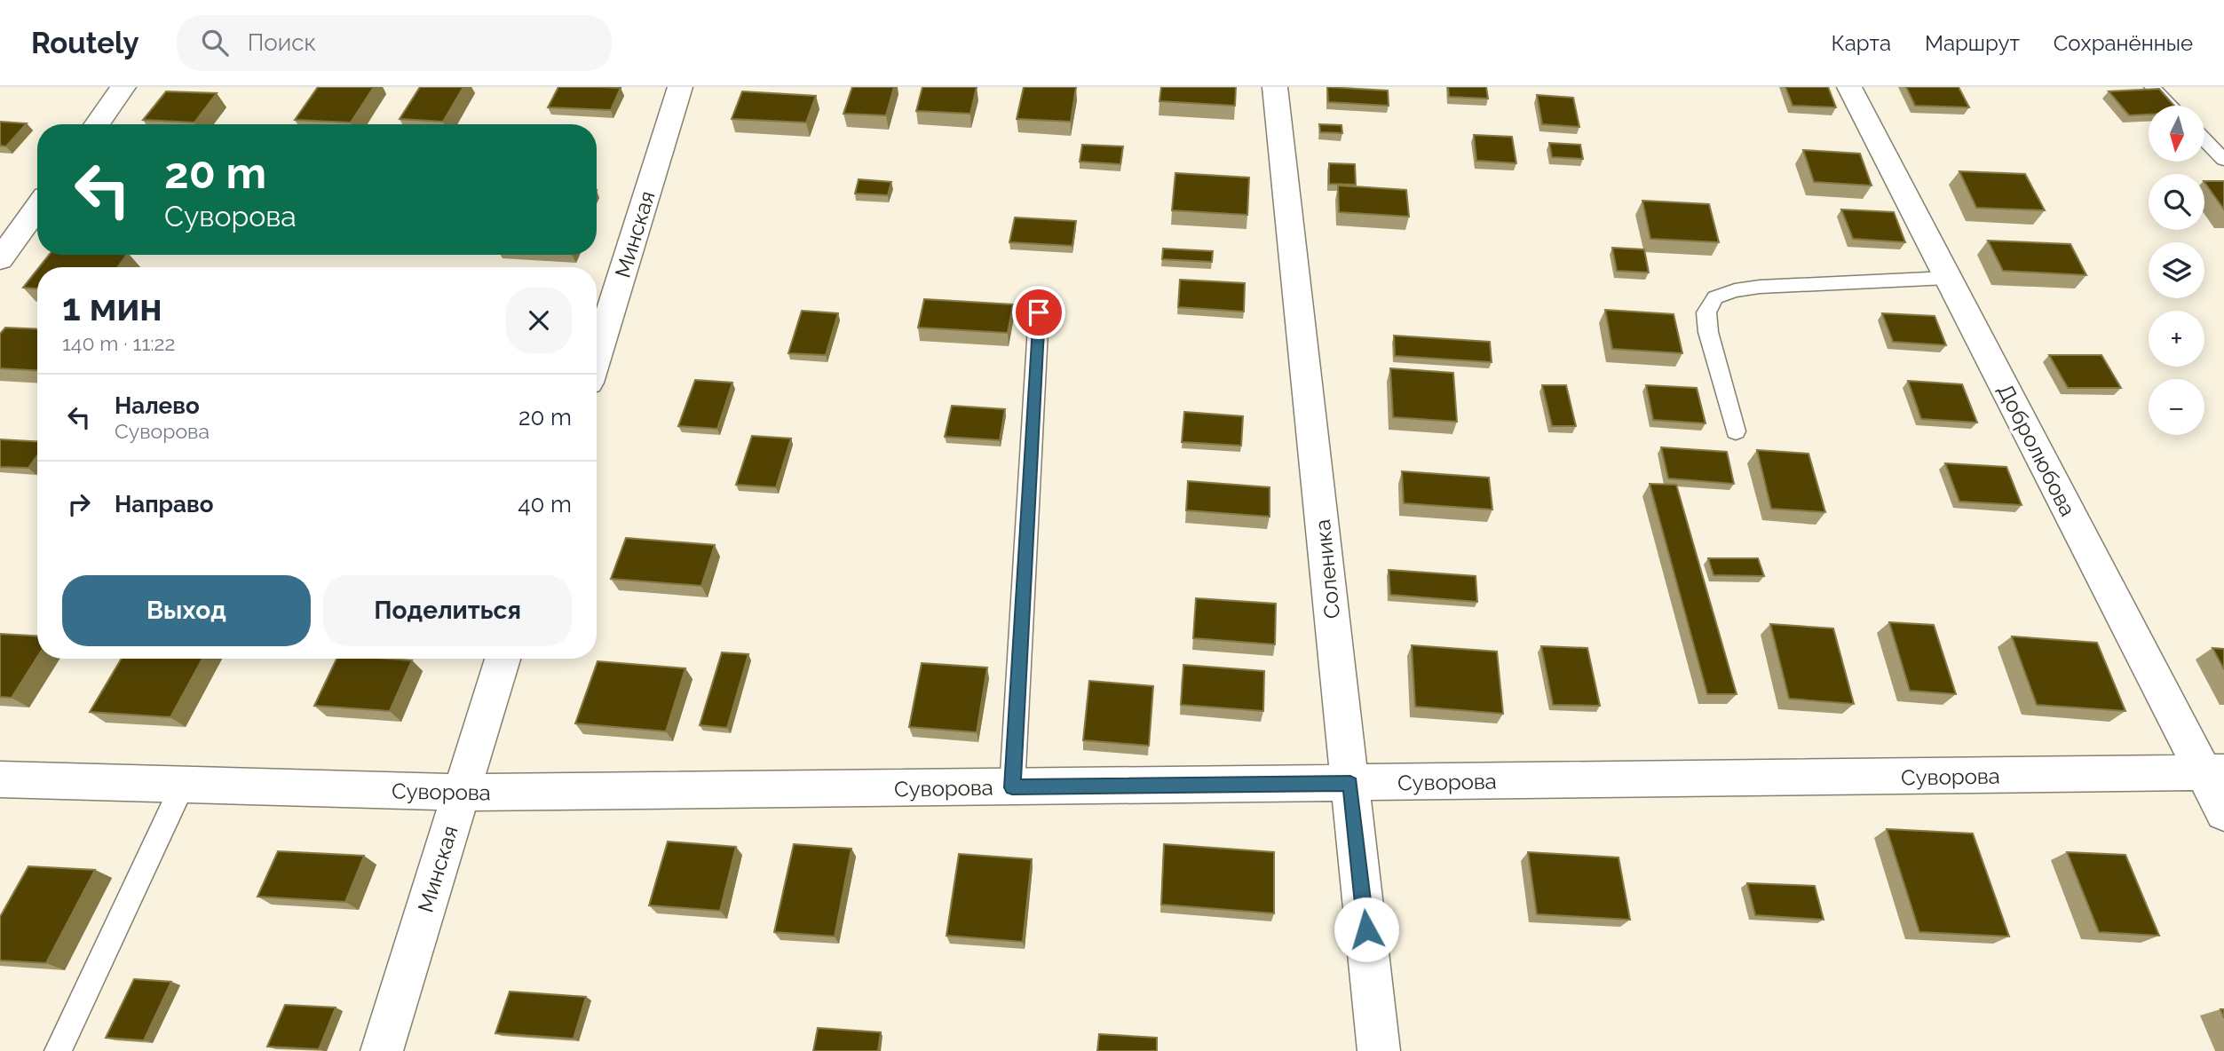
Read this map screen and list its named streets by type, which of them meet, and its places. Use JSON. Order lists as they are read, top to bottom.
{
  "streets": {
    "street": [
      "Минская",
      "Добролюбова",
      "Соленика",
      "Суворова"
    ]
  },
  "crossings": [
    ["Минская", "Суворова"],
    ["Добролюбова", "Суворова"],
    ["Соленика", "Суворова"]
  ],
  "north": "bottom",
  "page": {
    "header": "Routely",
    "search": "Поиск",
    "nav": ["Карта", "Маршрут", "Сохранённые"],
    "map_buttons": ["+", "−"],
    "turn": ["20 m", "Суворова"],
    "heading": ["1 мин", "140 m · 11:22"],
    "list": [
      {
        "name": "Налево",
        "note": "Суворова",
        "value": "20 m"
      },
      {
        "name": "Направо",
        "value": "40 m"
      }
    ],
    "buttons": ["Выход", "Поделиться"]
  }
}
